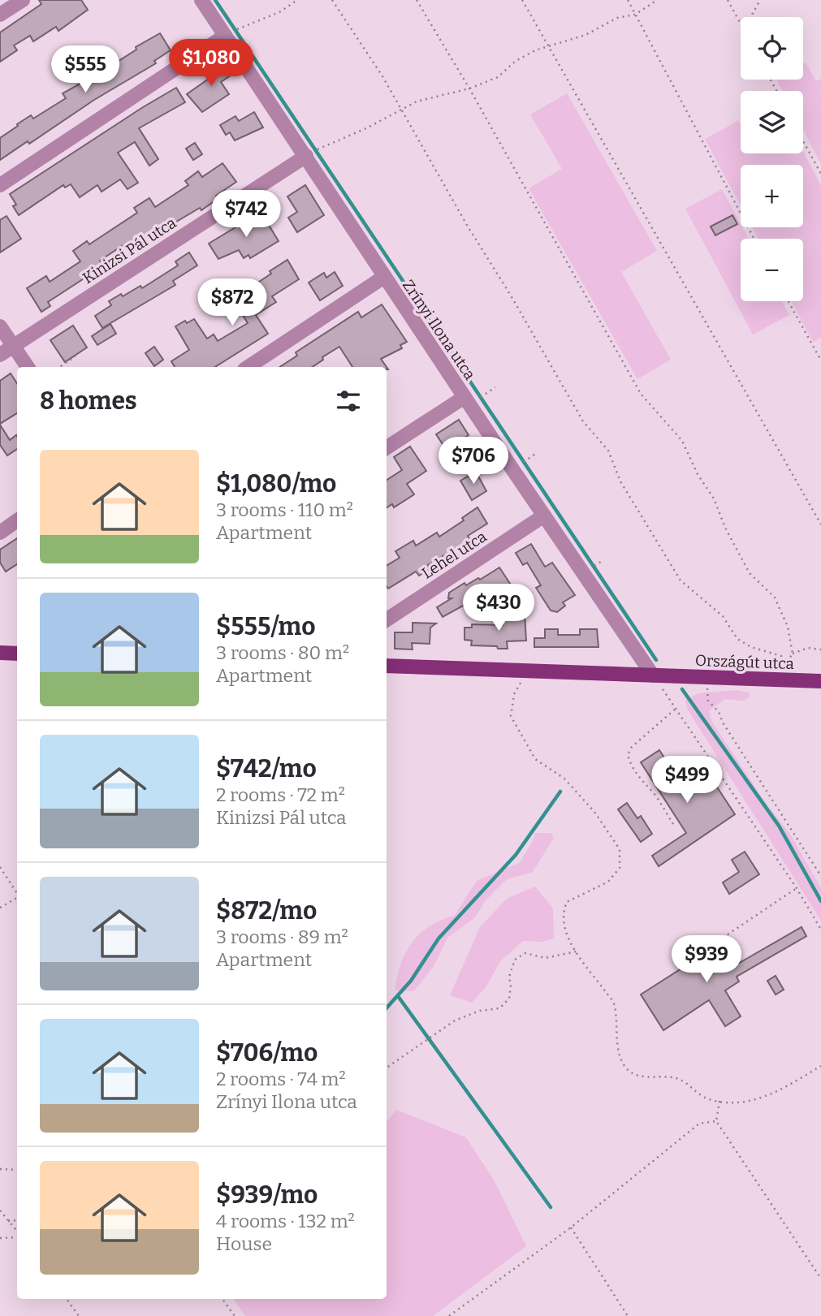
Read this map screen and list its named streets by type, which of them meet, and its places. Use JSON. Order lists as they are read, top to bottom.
{
  "streets": {
    "main road": ["Országút utca"],
    "street": ["Kinizsi Pál utca", "Zrínyi Ilona utca", "Lehel utca"]
  },
  "crossings": [
    ["Kinizsi Pál utca", "Zrínyi Ilona utca"],
    ["Zrínyi Ilona utca", "Lehel utca"],
    ["Zrínyi Ilona utca", "Országút utca"]
  ],
  "page": {
    "map_buttons": ["+", "−"],
    "price": [
      "$1,080",
      "$555",
      "$742",
      "$872",
      "$706",
      "$430",
      "$499",
      "$939"
    ],
    "heading": "8 homes",
    "list": [
      {
        "name": "$1,080/mo",
        "note": "3 rooms · 110 m² · Apartment"
      },
      {
        "name": "$555/mo",
        "note": "3 rooms · 80 m² · Apartment"
      },
      {
        "name": "$742/mo",
        "note": "2 rooms · 72 m² · Kinizsi Pál utca"
      },
      {
        "name": "$872/mo",
        "note": "3 rooms · 89 m² · Apartment"
      },
      {
        "name": "$706/mo",
        "note": "2 rooms · 74 m² · Zrínyi Ilona utca"
      },
      {
        "name": "$939/mo",
        "note": "4 rooms · 132 m² · House"
      }
    ]
  }
}
